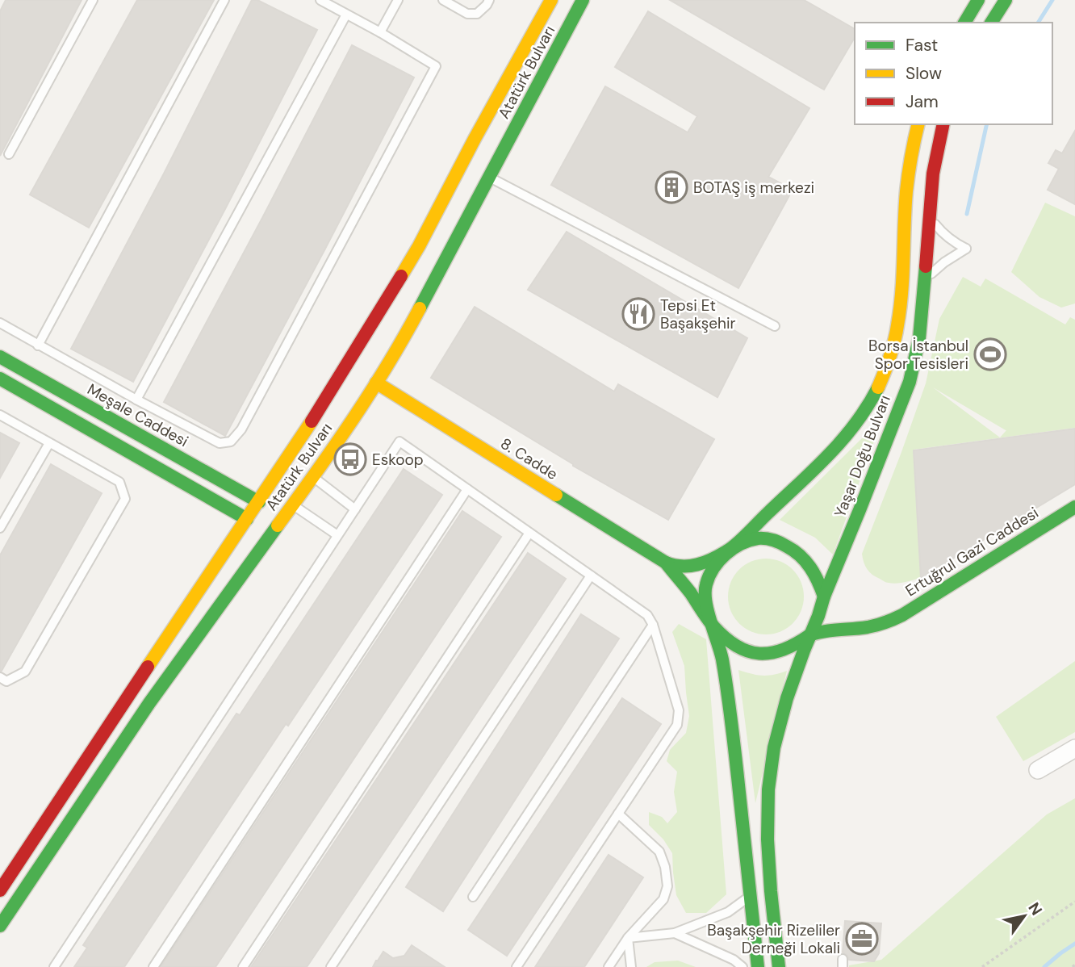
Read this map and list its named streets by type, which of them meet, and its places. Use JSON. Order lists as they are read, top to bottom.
{
  "streets": {
    "main road": [
      "Atatürk Bulvarı",
      "Meşale Caddesi",
      "Yaşar Doğu Bulvarı",
      "8. Cadde",
      "Ertuğrul Gazi Caddesi"
    ]
  },
  "crossings": [
    ["Atatürk Bulvarı", "Meşale Caddesi"],
    ["Atatürk Bulvarı", "8. Cadde"],
    ["Yaşar Doğu Bulvarı", "8. Cadde"],
    ["Yaşar Doğu Bulvarı", "Ertuğrul Gazi Caddesi"]
  ],
  "places": {
    "building": ["BOTAŞ iş merkezi"],
    "restaurant": ["Tepsi Et Başakşehir"],
    "sports": ["Borsa İstanbul Spor Tesisleri"],
    "bus stop": ["Eskoop"],
    "office": ["Başakşehir Rizeliler Derneği Lokali"]
  },
  "legend": ["Fast", "Slow", "Jam"],
  "north": "top right"
}
